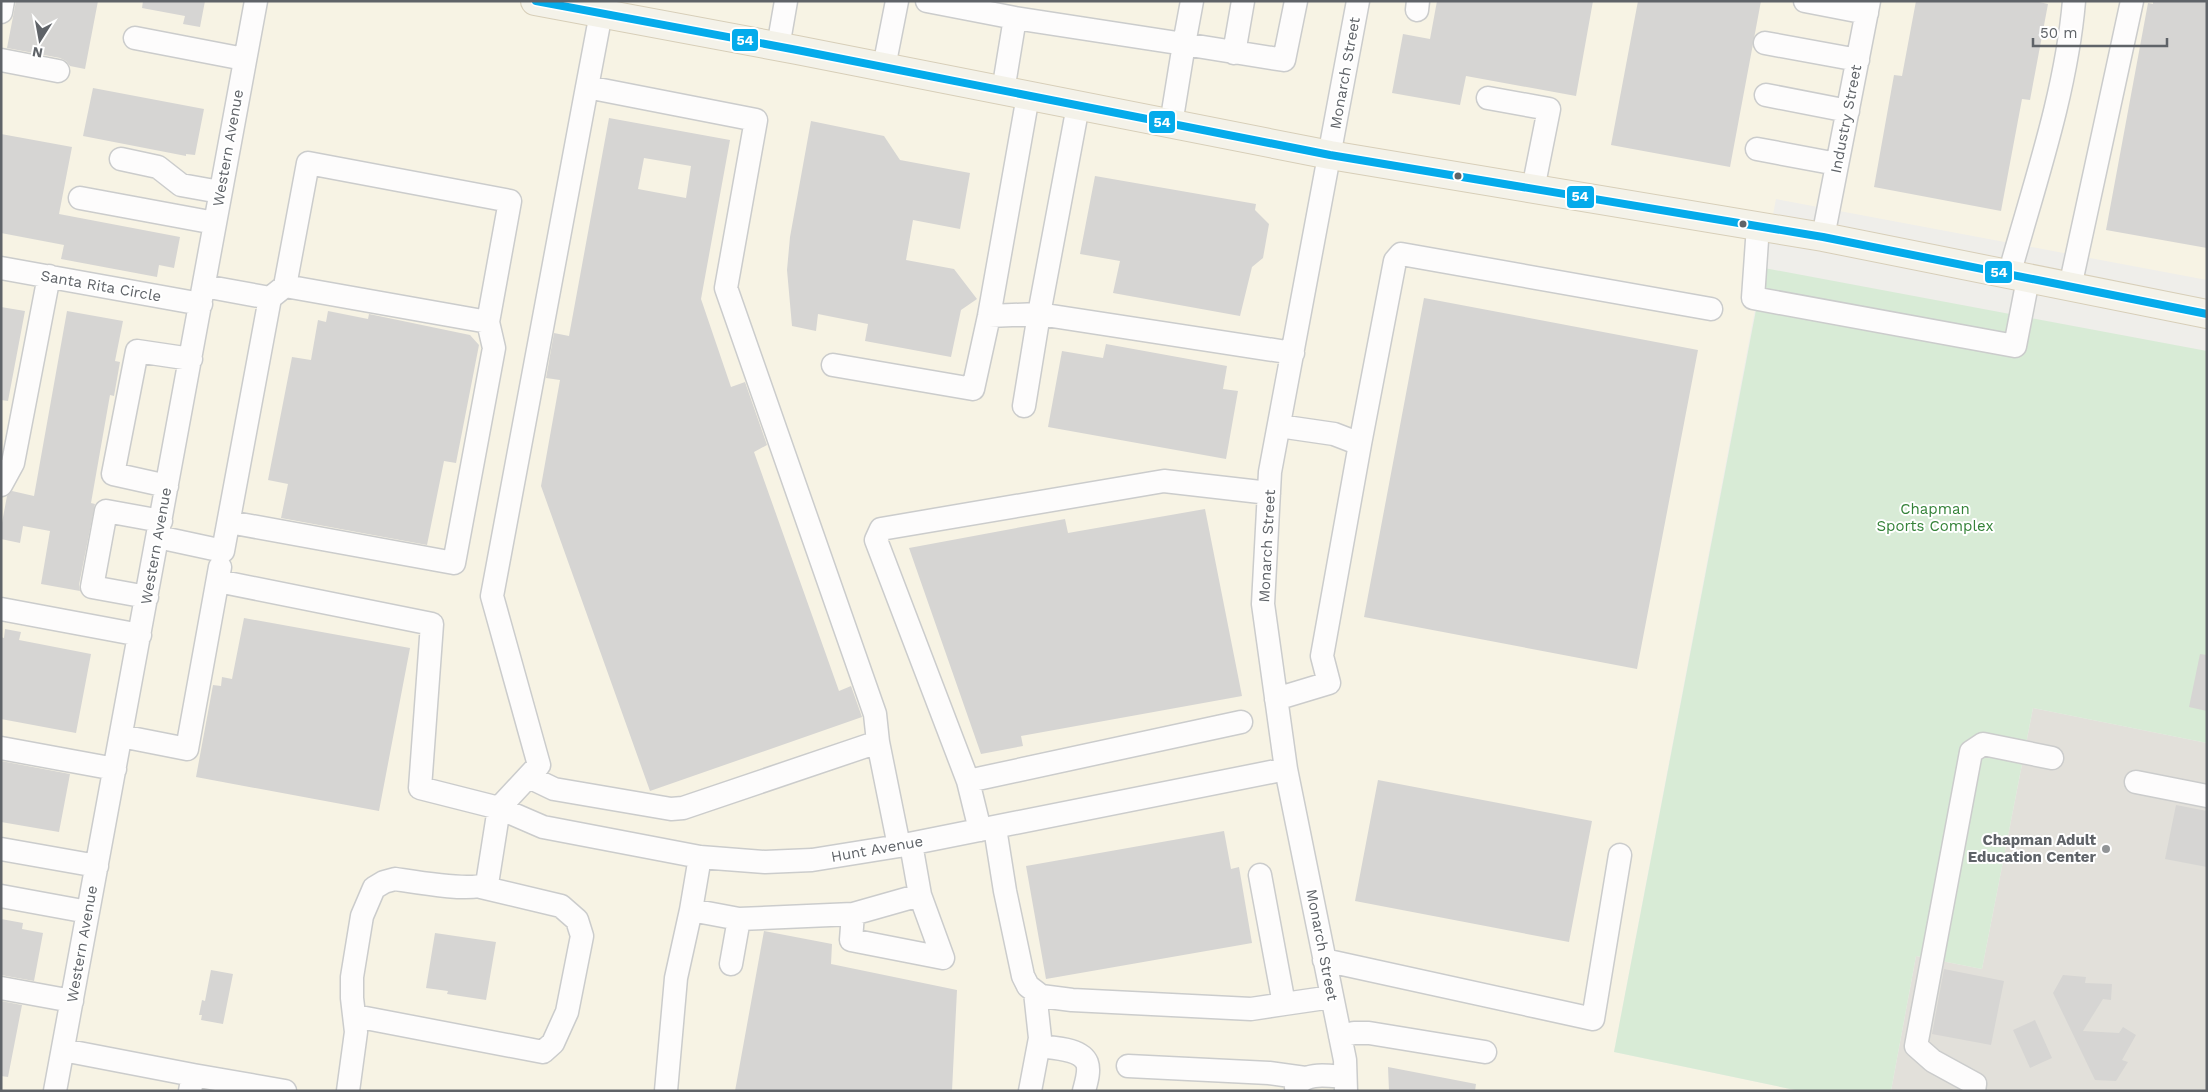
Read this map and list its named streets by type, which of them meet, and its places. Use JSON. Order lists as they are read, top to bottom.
{
  "streets": {
    "street": [
      "Monarch Street",
      "Industry Street",
      "Western Avenue",
      "Santa Rita Circle",
      "Hunt Avenue"
    ]
  },
  "crossings": [
    ["Monarch Street", "Hunt Avenue"],
    ["Western Avenue", "Santa Rita Circle"]
  ],
  "parks": ["Chapman Sports Complex"],
  "places": ["Chapman Adult Education Center"],
  "lines": ["transit line 54"],
  "scale_bar": "50 m",
  "north": "bottom"
}
